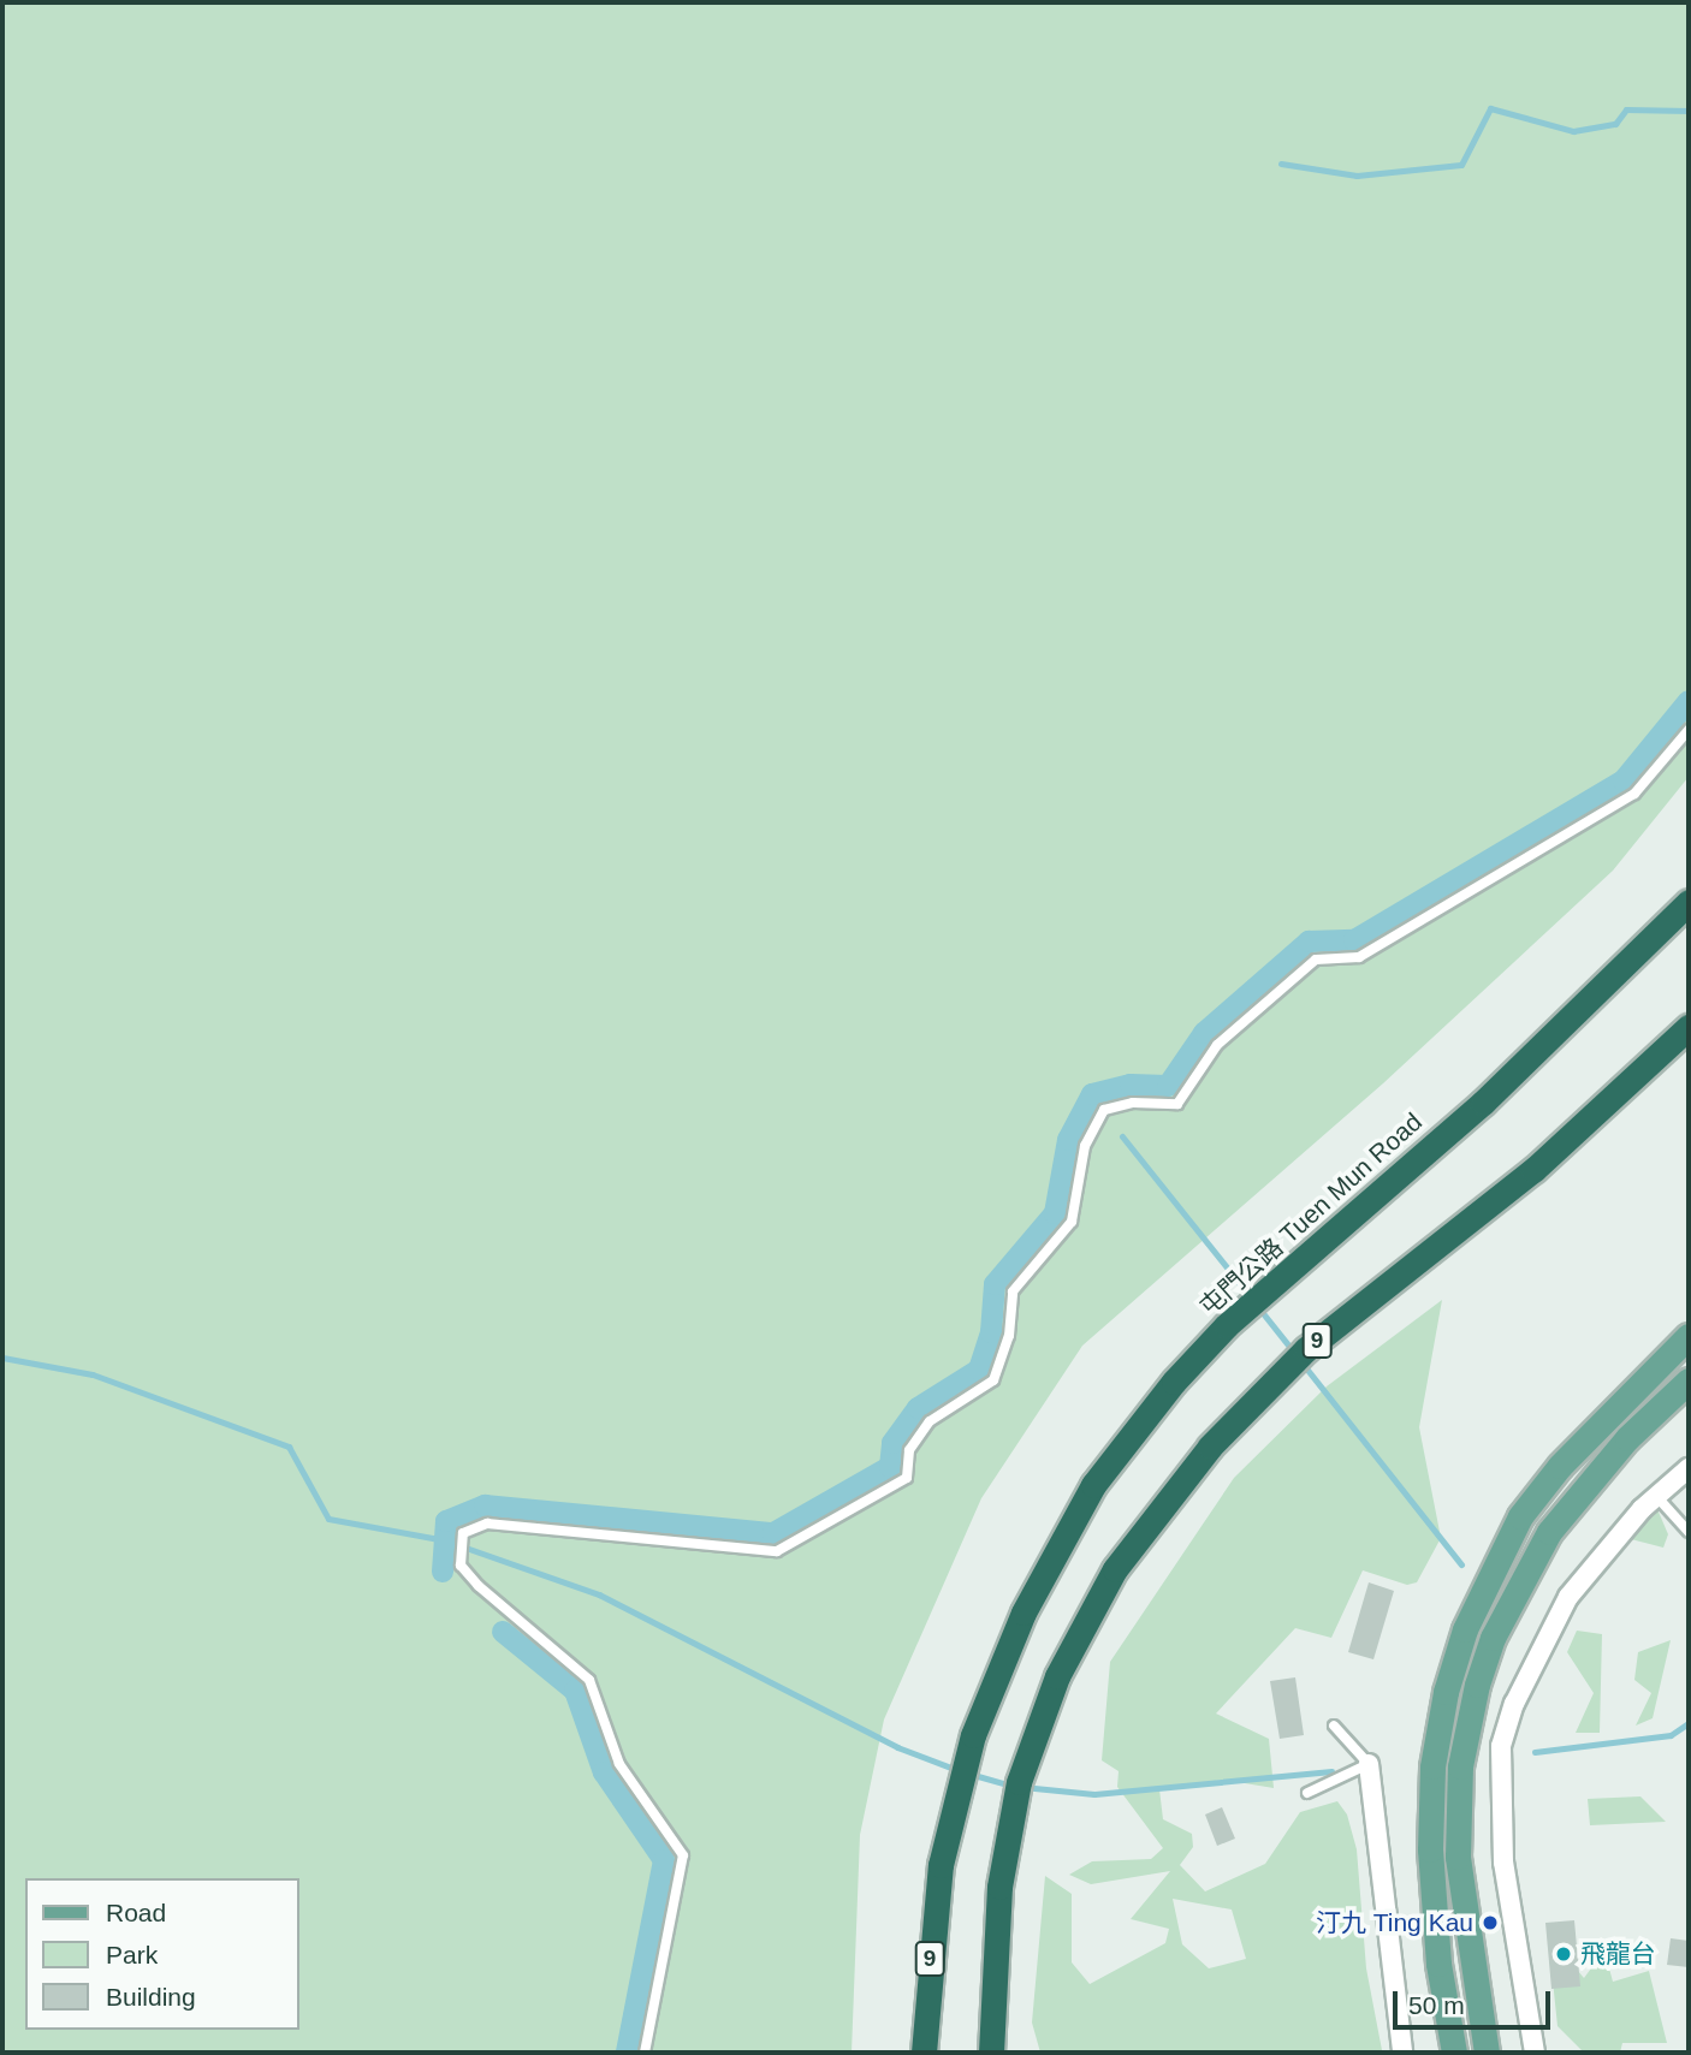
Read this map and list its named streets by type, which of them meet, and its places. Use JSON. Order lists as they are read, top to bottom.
{
  "streets": {
    "highway": ["屯門公路 Tuen Mun Road", "9"]
  },
  "places": ["汀九 Ting Kau", "飛龍台"],
  "legend": ["Road", "Park", "Building"],
  "scale_bar": "50 m"
}
